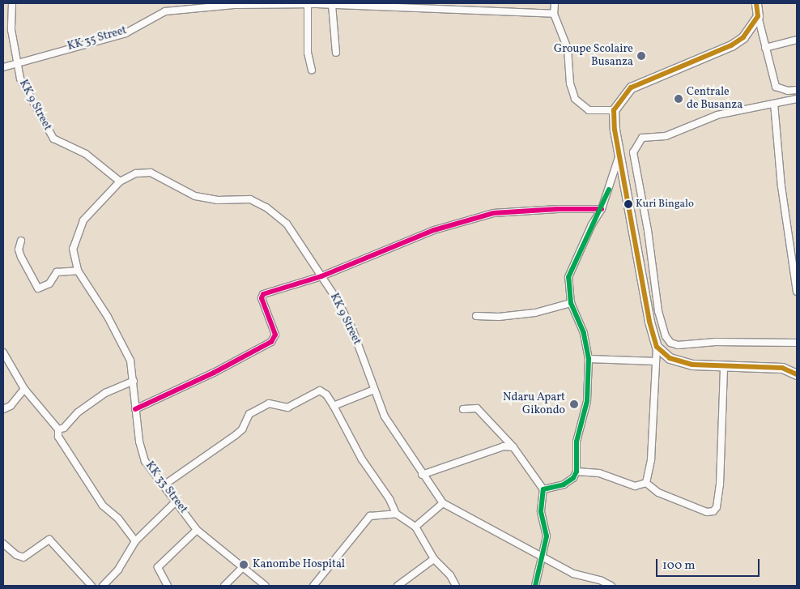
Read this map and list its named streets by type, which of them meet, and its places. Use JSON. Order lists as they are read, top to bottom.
{
  "streets": {
    "street": ["KK 35 Street", "KK 9 Street", "KK 33 Street"]
  },
  "crossings": [
    ["KK 35 Street", "KK 9 Street"],
    ["KK 9 Street", "KK 33 Street"]
  ],
  "places": [
    "Groupe Scolaire Busanza",
    "Centrale de Busanza",
    "Kuri Bingalo",
    "Ndaru Apart Gikondo",
    "Kanombe Hospital"
  ],
  "scale_bar": "100 m"
}
